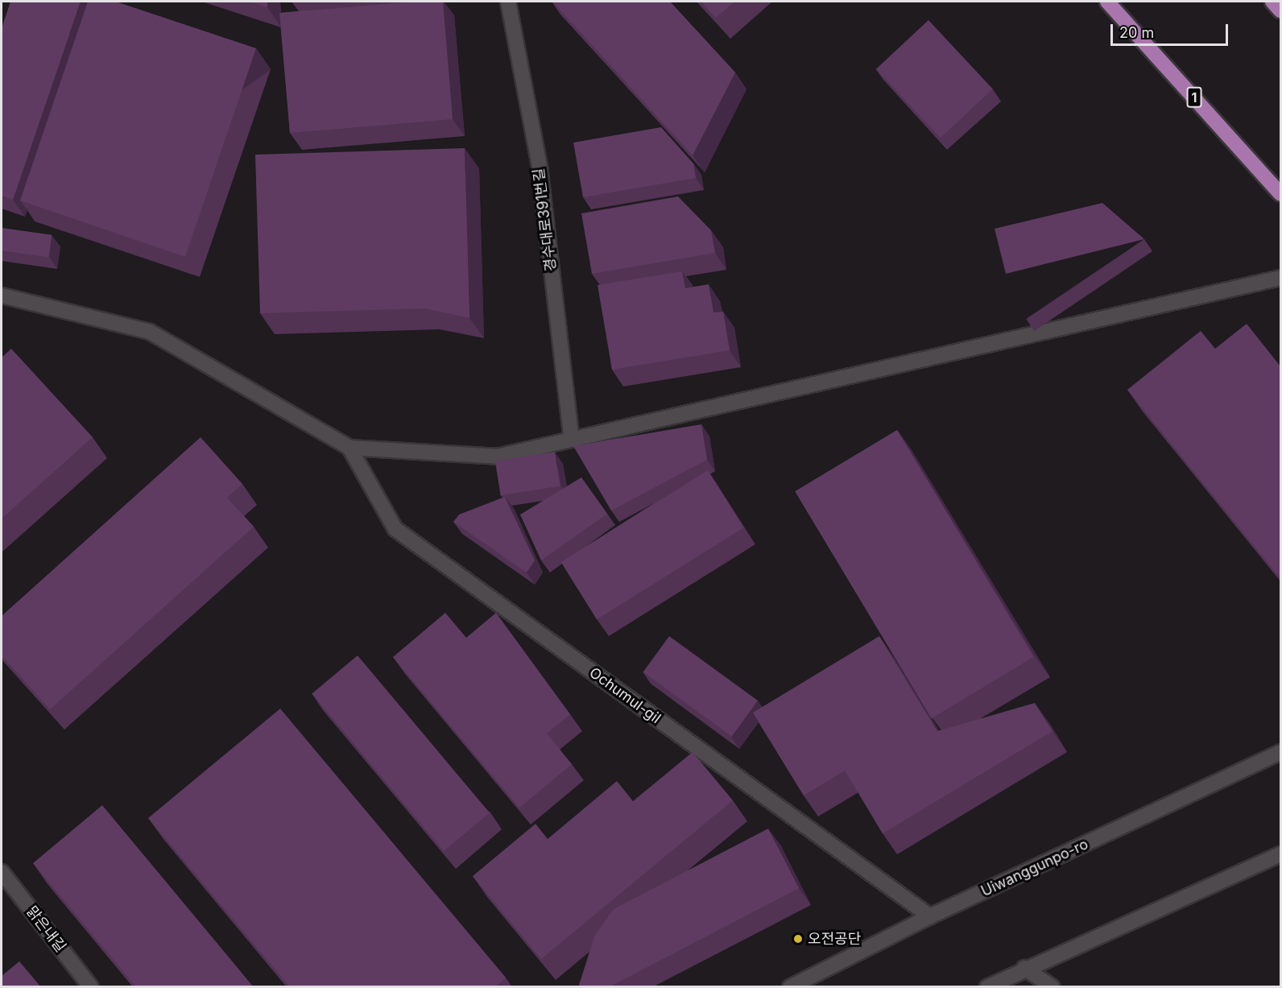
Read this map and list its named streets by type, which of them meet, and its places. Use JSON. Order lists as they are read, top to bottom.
{
  "streets": {
    "main road": ["1"],
    "street": [
      "경수대로391번길",
      "Ochumul-gil",
      "Uiwanggunpo-ro",
      "맑은내길"
    ]
  },
  "crossings": [
    ["Ochumul-gil", "Uiwanggunpo-ro"]
  ],
  "places": ["오전공단"],
  "scale_bar": "20 m"
}
